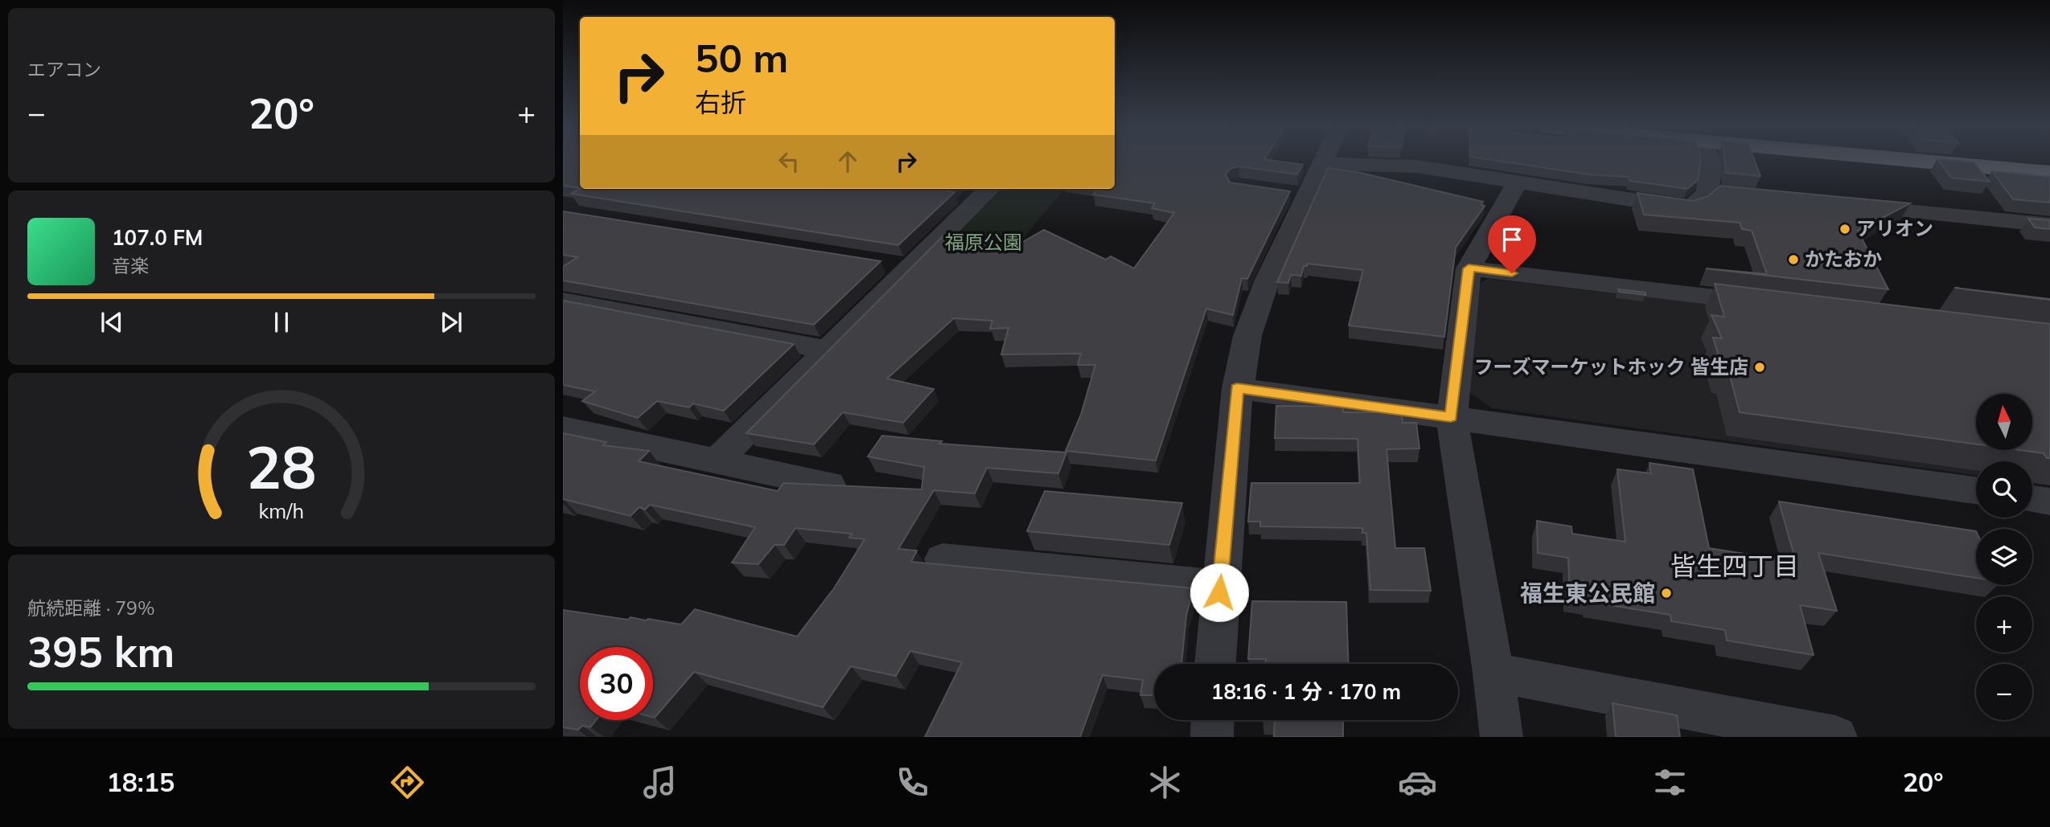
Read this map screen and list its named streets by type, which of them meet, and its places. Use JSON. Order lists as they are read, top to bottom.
{
  "districts": ["皆生四丁目"],
  "parks": ["福原公園"],
  "places": [
    "アリオン",
    "かたおか",
    "フーズマーケットホック 皆生店",
    "福生東公民館"
  ],
  "north": "top",
  "page": {
    "tile": [
      "エアコン",
      ["航続距離 · 79%", "395 km"]
    ],
    "turn": ["50 m", "右折"],
    "heat": ["−", "20°", "+"],
    "song": ["107.0 FM", "音楽"],
    "map_buttons": ["+", "−"],
    "limit": "30",
    "trip": "18:16 · 1 分 · 170 m",
    "tabs": ["18:15", "20°"],
    "gauge": ["28", "km/h"]
  }
}
